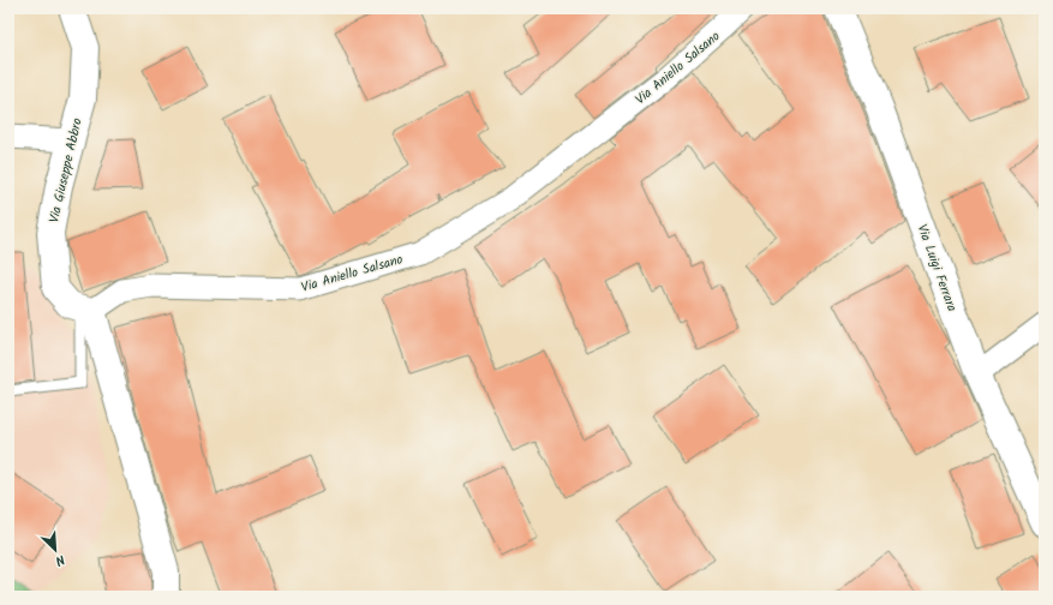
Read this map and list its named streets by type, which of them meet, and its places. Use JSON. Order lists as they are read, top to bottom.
{
  "streets": {
    "street": ["Via Aniello Salsano", "Via Giuseppe Abbro", "Via Luigi Ferrara"]
  },
  "crossings": [
    ["Via Aniello Salsano", "Via Giuseppe Abbro"]
  ],
  "north": "bottom right"
}
